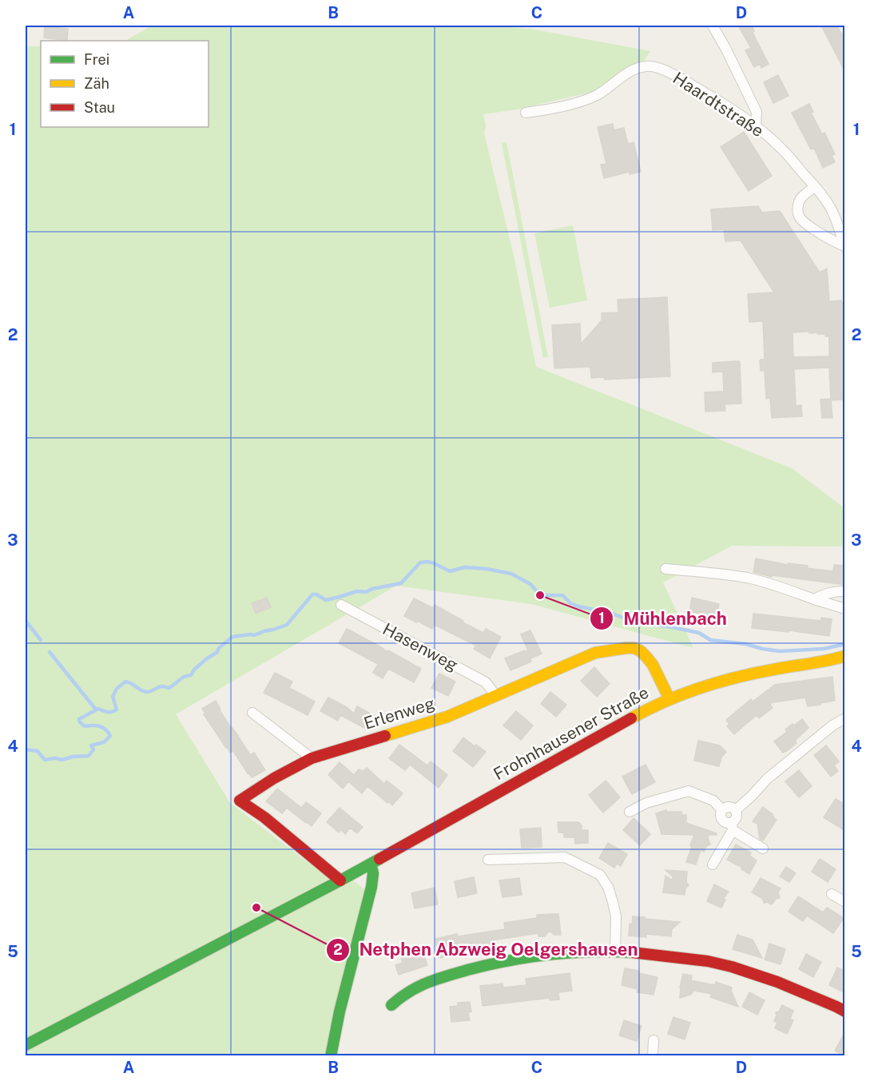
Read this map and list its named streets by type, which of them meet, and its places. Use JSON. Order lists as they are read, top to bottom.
{
  "streets": {
    "street": [
      "Haardtstraße",
      "Hasenweg",
      "Erlenweg",
      "Frohnhausener Straße"
    ]
  },
  "crossings": [
    ["Hasenweg", "Erlenweg"],
    ["Erlenweg", "Frohnhausener Straße"]
  ],
  "places": ["Mühlenbach", "Netphen Abzweig Oelgershausen"],
  "legend": ["Frei", "Zäh", "Stau"],
  "grid": {
    "columns": [
      "A",
      "B",
      "C",
      "D"
    ],
    "rows": [
      "1",
      "2",
      "3",
      "4",
      "5"
    ]
  }
}
